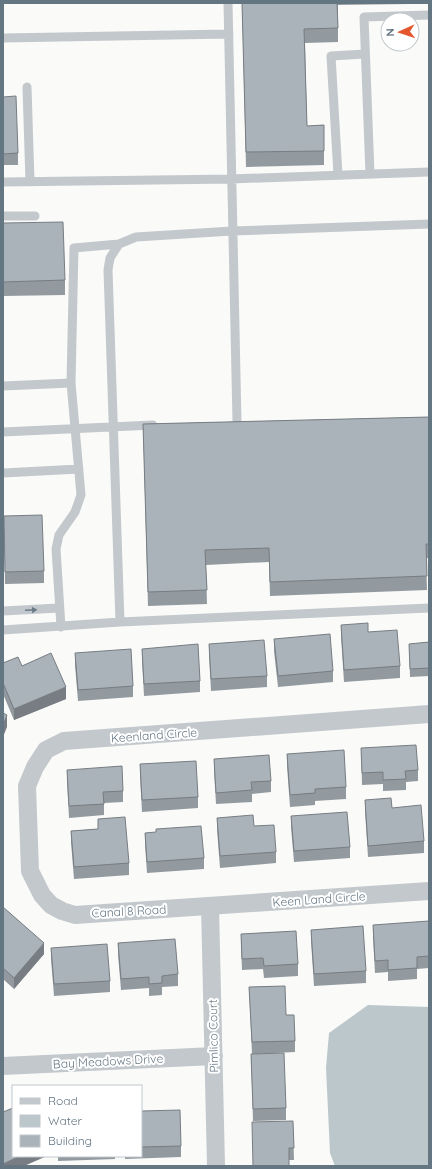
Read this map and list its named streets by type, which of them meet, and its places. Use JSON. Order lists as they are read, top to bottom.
{
  "streets": {
    "street": [
      "Keenland Circle",
      "Keen Land Circle",
      "Canal 8 Road",
      "Pimlico Court",
      "Bay Meadows Drive"
    ]
  },
  "crossings": [
    ["Keenland Circle", "Canal 8 Road"],
    ["Keen Land Circle", "Canal 8 Road"],
    ["Keen Land Circle", "Pimlico Court"],
    ["Canal 8 Road", "Pimlico Court"],
    ["Pimlico Court", "Bay Meadows Drive"]
  ],
  "legend": ["Road", "Water", "Building"],
  "north": "left"
}
